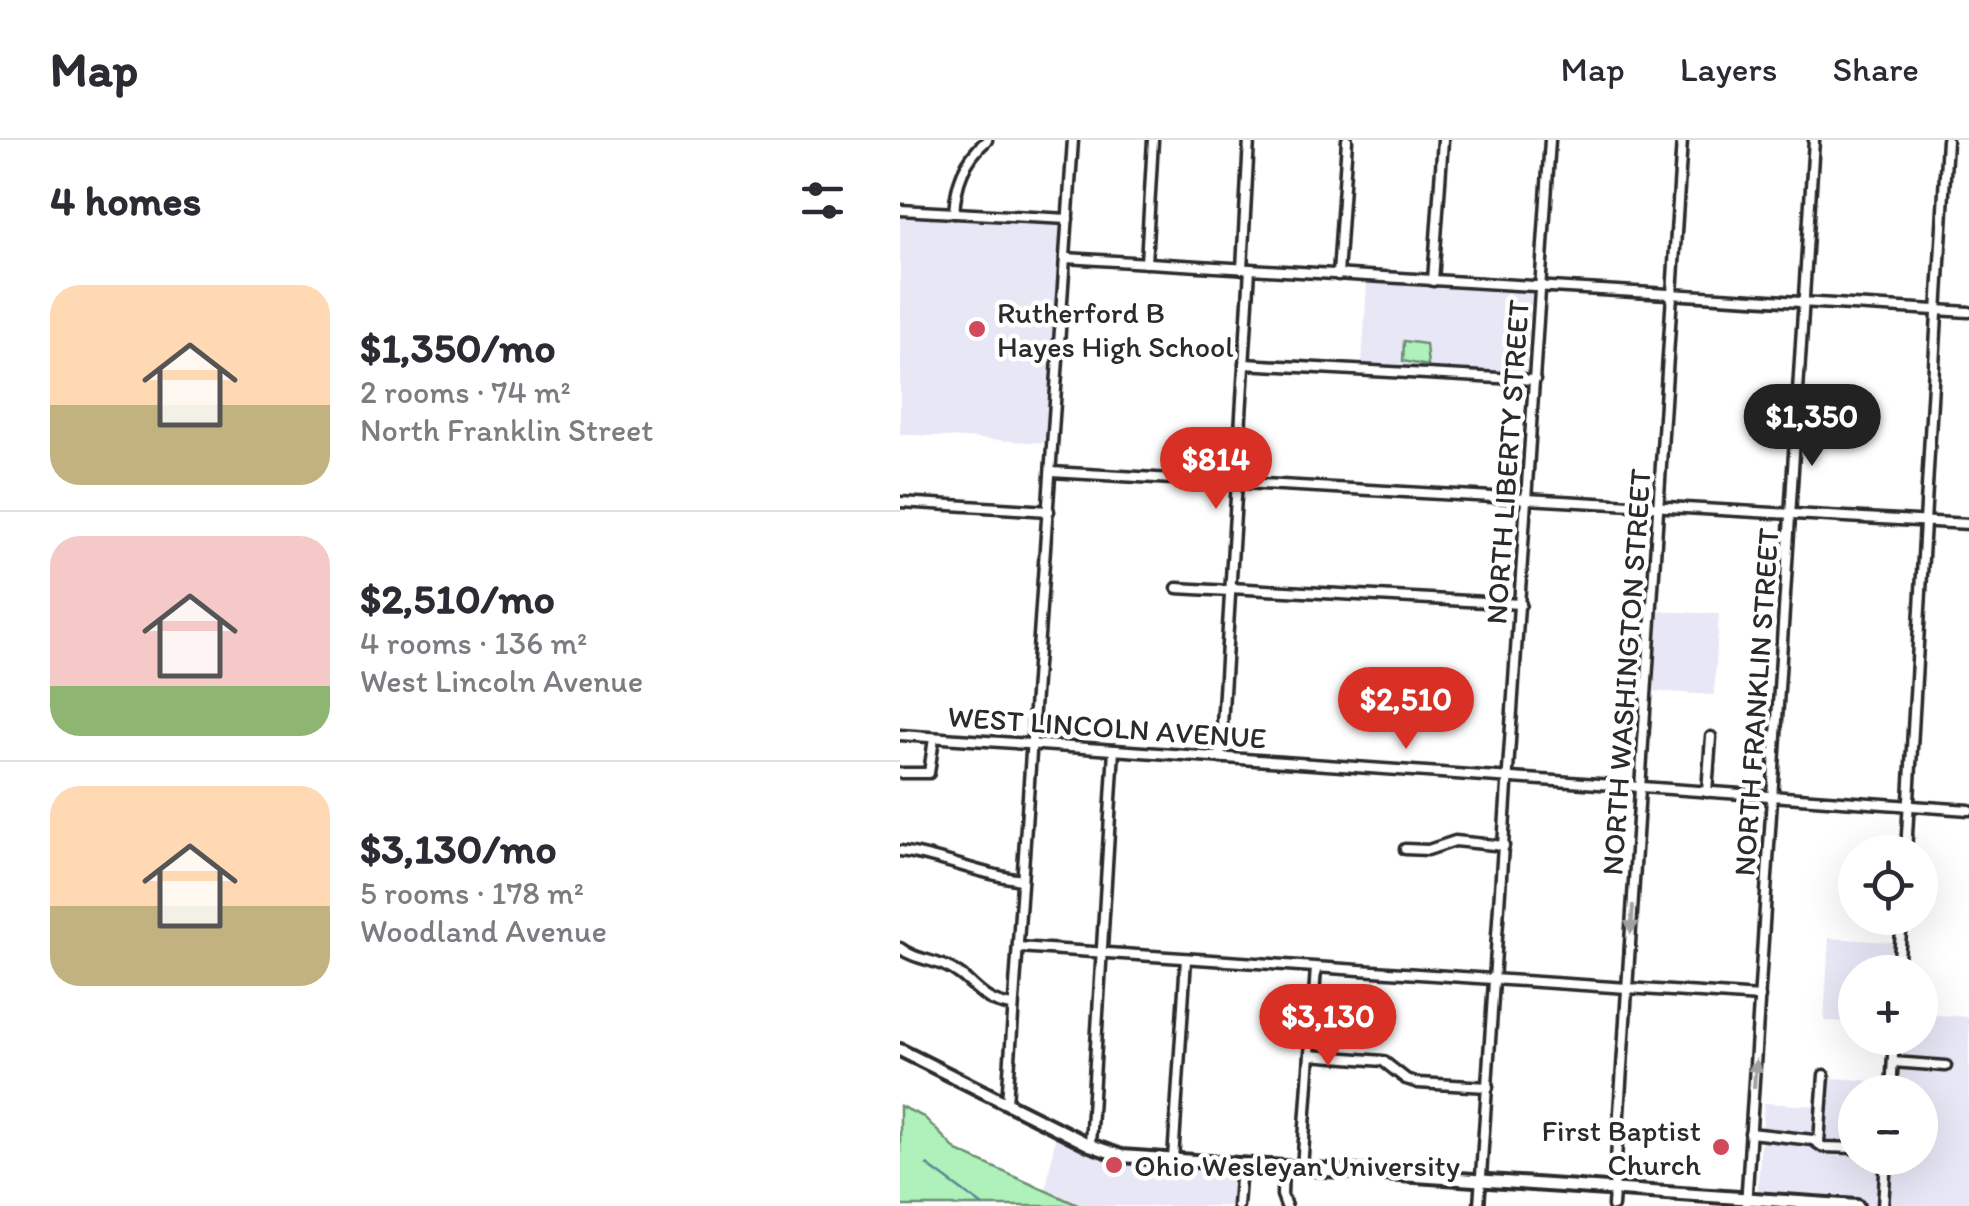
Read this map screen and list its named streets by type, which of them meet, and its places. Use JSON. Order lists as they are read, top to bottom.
{
  "streets": {
    "street": [
      "NORTH LIBERTY STREET",
      "NORTH WASHINGTON STREET",
      "NORTH FRANKLIN STREET",
      "WEST LINCOLN AVENUE"
    ]
  },
  "crossings": [
    ["NORTH LIBERTY STREET", "WEST LINCOLN AVENUE"],
    ["NORTH WASHINGTON STREET", "WEST LINCOLN AVENUE"],
    ["NORTH FRANKLIN STREET", "WEST LINCOLN AVENUE"]
  ],
  "places": ["Rutherford B Hayes High School", "First Baptist Church", "Ohio Wesleyan University"],
  "page": {
    "header": "Map",
    "nav": ["Map", "Layers", "Share"],
    "heading": "4 homes",
    "list": [
      {
        "name": "$1,350/mo",
        "note": "2 rooms · 74 m² · North Franklin Street"
      },
      {
        "name": "$2,510/mo",
        "note": "4 rooms · 136 m² · West Lincoln Avenue"
      },
      {
        "name": "$3,130/mo",
        "note": "5 rooms · 178 m² · Woodland Avenue"
      }
    ],
    "price": [
      "$1,350",
      "$814",
      "$2,510",
      "$3,130"
    ],
    "map_buttons": ["+", "−"]
  }
}
